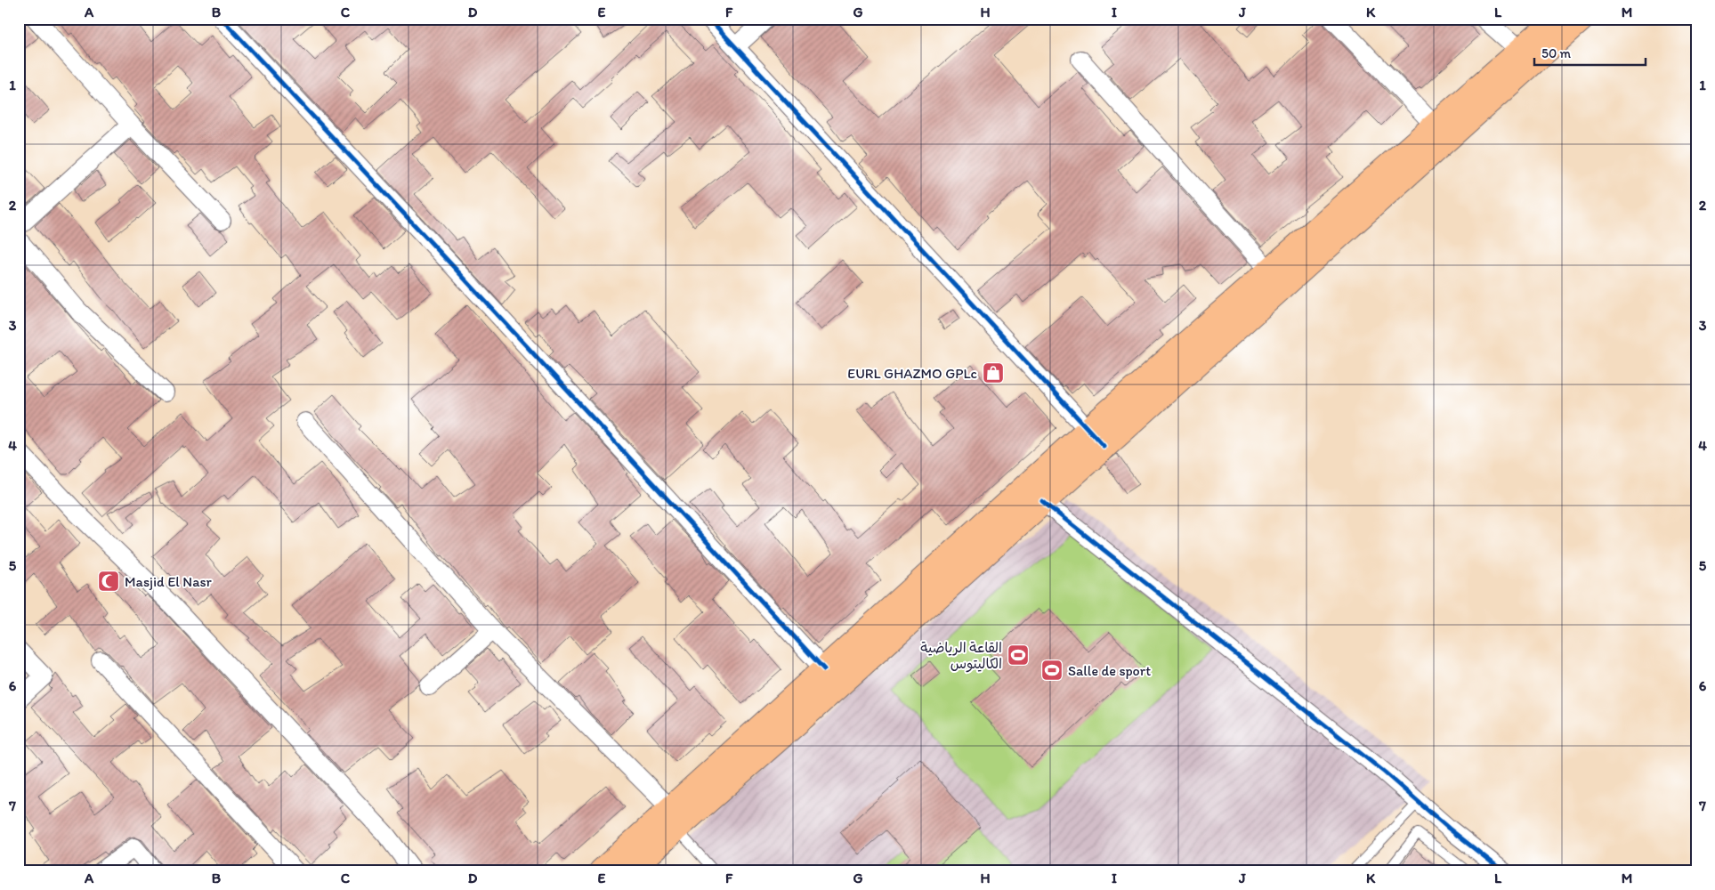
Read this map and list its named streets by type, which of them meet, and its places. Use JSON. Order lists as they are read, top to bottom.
{
  "places": {
    "shop": ["EURL GHAZMO GPLc"],
    "mosque": ["Masjid El Nasr"],
    "sports": ["القاعة الرياضية الكاليتوس", "Salle de sport"]
  },
  "scale_bar": "50 m",
  "grid": {
    "columns": [
      "A",
      "B",
      "C",
      "D",
      "E",
      "F",
      "G",
      "H",
      "I",
      "J",
      "K",
      "L",
      "M"
    ],
    "rows": [
      "1",
      "2",
      "3",
      "4",
      "5",
      "6",
      "7"
    ]
  }
}
